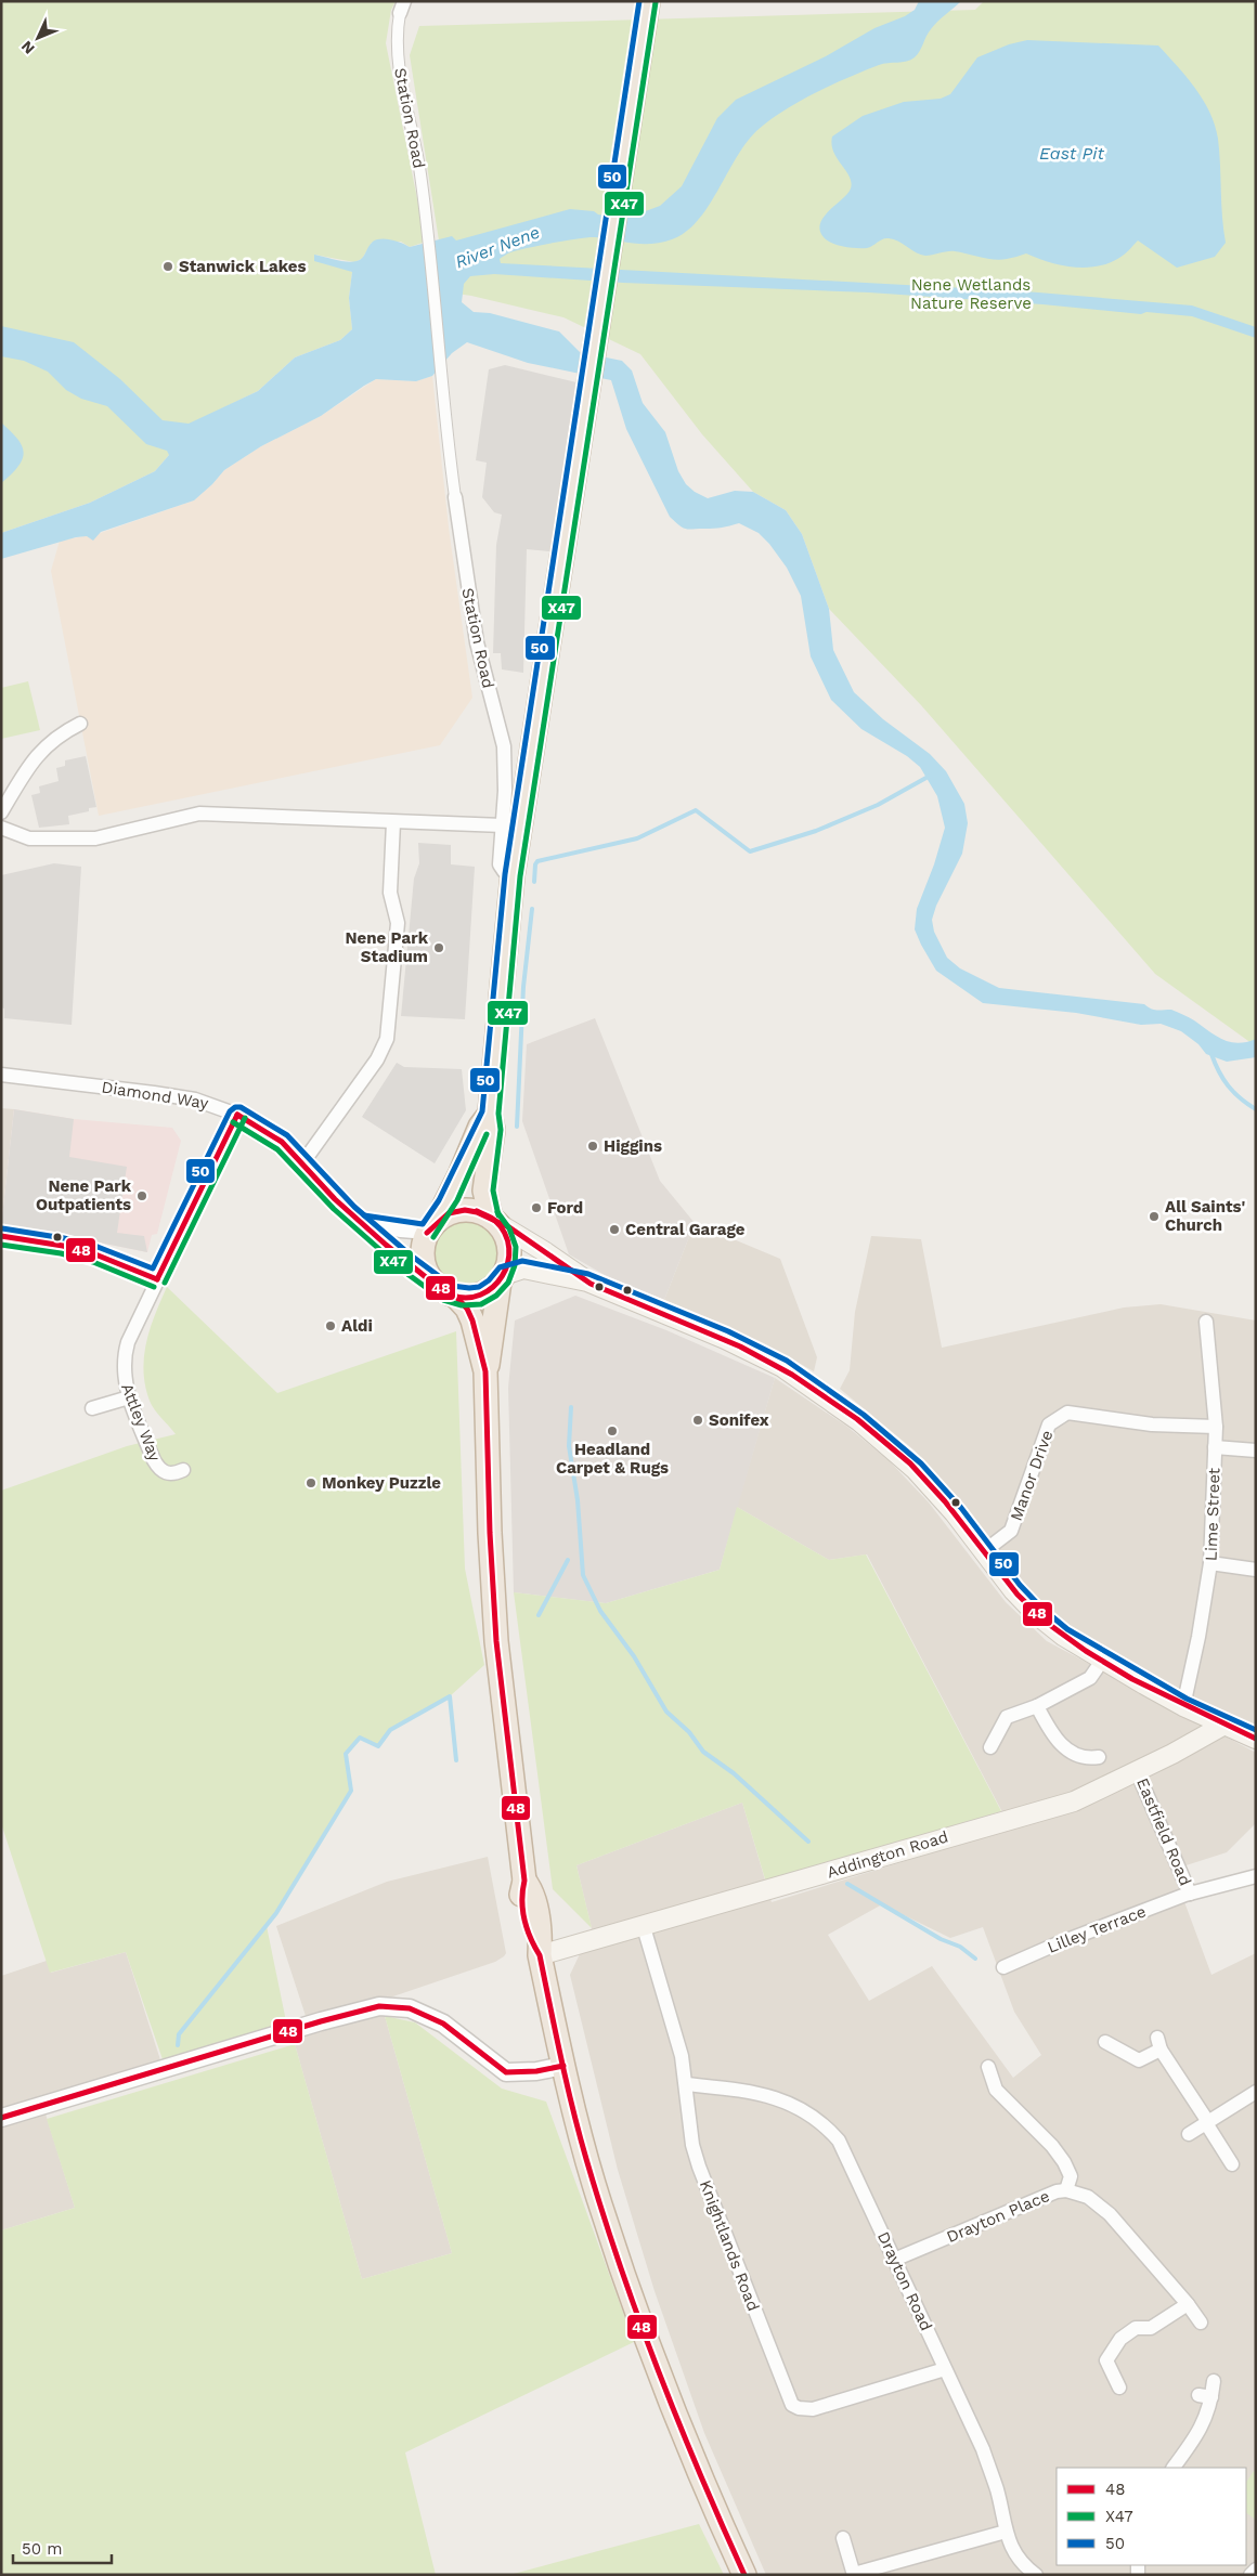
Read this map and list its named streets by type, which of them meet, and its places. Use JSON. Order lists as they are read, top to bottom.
{
  "streets": {
    "main road": ["Addington Road"],
    "street": [
      "Station Road",
      "Diamond Way",
      "Attley Way",
      "Manor Drive",
      "Lime Street",
      "Eastfield Road",
      "Lilley Terrace",
      "Drayton Place",
      "Knightlands Road",
      "Drayton Road"
    ]
  },
  "crossings": [
    ["Diamond Way", "Attley Way"],
    ["Manor Drive", "Lime Street"],
    ["Eastfield Road", "Addington Road"],
    ["Eastfield Road", "Lilley Terrace"],
    ["Addington Road", "Knightlands Road"],
    ["Drayton Place", "Drayton Road"],
    ["Knightlands Road", "Drayton Road"]
  ],
  "water": ["East Pit", "River Nene"],
  "parks": ["Nene Wetlands Nature Reserve"],
  "places": [
    "Stanwick Lakes",
    "Nene Park Stadium",
    "Higgins",
    "Nene Park Outpatients",
    "Ford",
    "All Saints' Church",
    "Central Garage",
    "Aldi",
    "Sonifex",
    "Headland Carpet & Rugs",
    "Monkey Puzzle"
  ],
  "lines": ["transit line 50", "transit line X47", "transit line 48"],
  "legend": ["48", "X47", "50"],
  "scale_bar": "50 m",
  "north": "bottom left"
}
